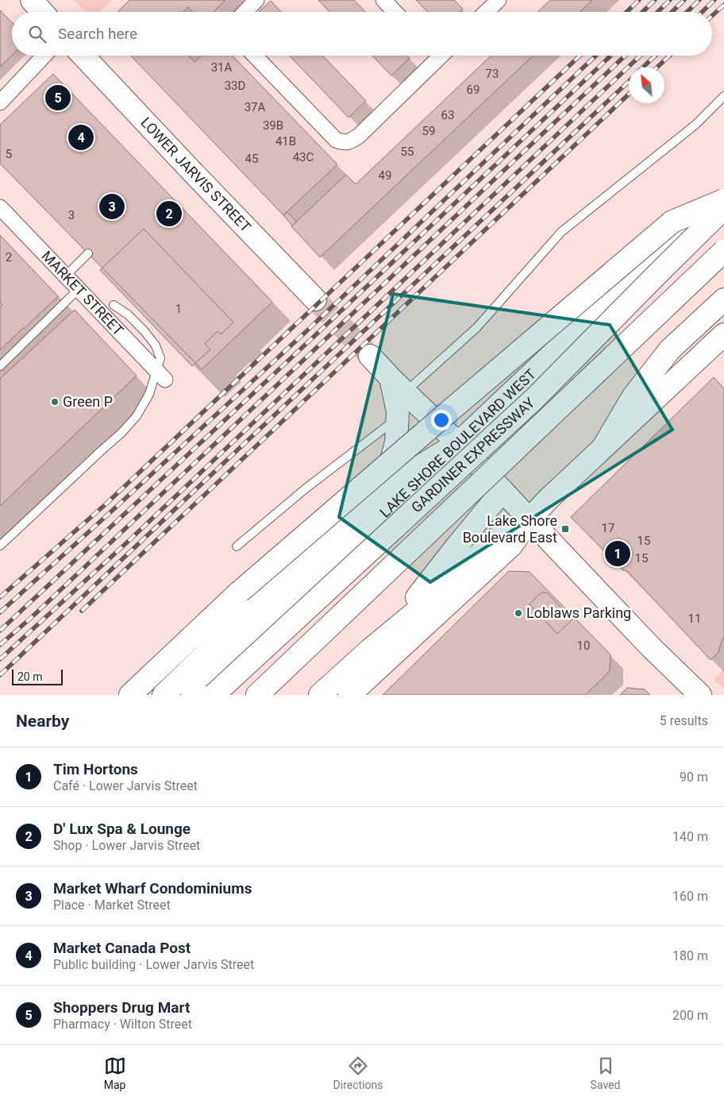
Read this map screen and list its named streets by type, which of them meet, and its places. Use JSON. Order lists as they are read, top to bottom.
{
  "streets": {
    "main road": ["LOWER JARVIS STREET", "LAKE SHORE BOULEVARD WEST", "GARDINER EXPRESSWAY"],
    "street": ["MARKET STREET"]
  },
  "places": {
    "other": ["Green P", "Loblaws Parking"],
    "transit": ["Lake Shore Boulevard East"]
  },
  "house_numbers": [
    "31A",
    "73",
    "33D",
    "69",
    "37A",
    "63",
    "39B",
    "59",
    "41B",
    "55",
    "5",
    "43C",
    "45",
    "49",
    "3",
    "2",
    "1",
    "17",
    "15",
    "15",
    "11",
    "10"
  ],
  "scale_bar": "20 m",
  "north": "top left",
  "page": {
    "search": "Search here",
    "pins": [
      "5",
      "4",
      "3",
      "2",
      "1"
    ],
    "scale": "20 m",
    "heading": ["Nearby", "5 results"],
    "list": [
      {
        "mark": "1",
        "name": "Tim Hortons",
        "note": "Café · Lower Jarvis Street",
        "value": "90 m"
      },
      {
        "mark": "2",
        "name": "D' Lux Spa & Lounge",
        "note": "Shop · Lower Jarvis Street",
        "value": "140 m"
      },
      {
        "mark": "3",
        "name": "Market Wharf Condominiums",
        "note": "Place · Market Street",
        "value": "160 m"
      },
      {
        "mark": "4",
        "name": "Market Canada Post",
        "note": "Public building · Lower Jarvis Street",
        "value": "180 m"
      },
      {
        "mark": "5",
        "name": "Shoppers Drug Mart",
        "note": "Pharmacy · Wilton Street",
        "value": "200 m"
      }
    ],
    "nav": ["Map", "Directions", "Saved"]
  }
}
